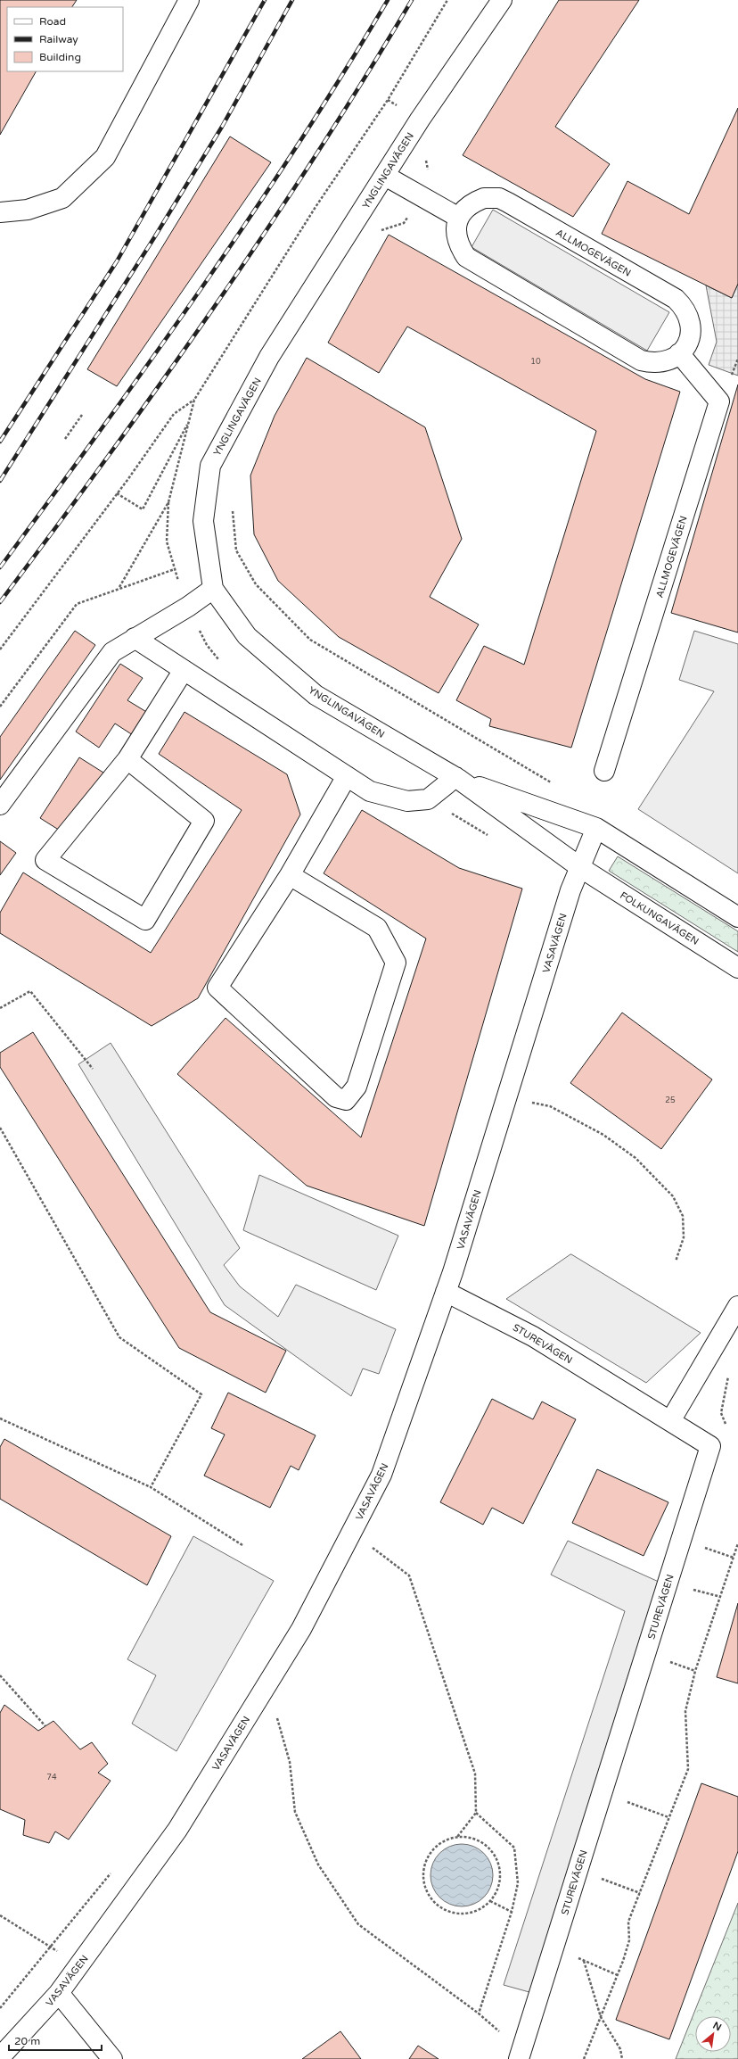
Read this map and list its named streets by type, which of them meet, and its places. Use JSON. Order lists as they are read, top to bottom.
{
  "streets": {
    "street": [
      "YNGLINGAVÄGEN",
      "ALLMOGEVÄGEN",
      "FOLKUNGAVÄGEN",
      "VASAVÄGEN",
      "STUREVÄGEN"
    ]
  },
  "crossings": [
    ["YNGLINGAVÄGEN", "FOLKUNGAVÄGEN"],
    ["YNGLINGAVÄGEN", "VASAVÄGEN"],
    ["FOLKUNGAVÄGEN", "VASAVÄGEN"],
    ["VASAVÄGEN", "STUREVÄGEN"]
  ],
  "house_numbers": ["10", "25", "74"],
  "legend": ["Road", "Railway", "Building"],
  "scale_bar": "20 m",
  "north": "top right"
}
